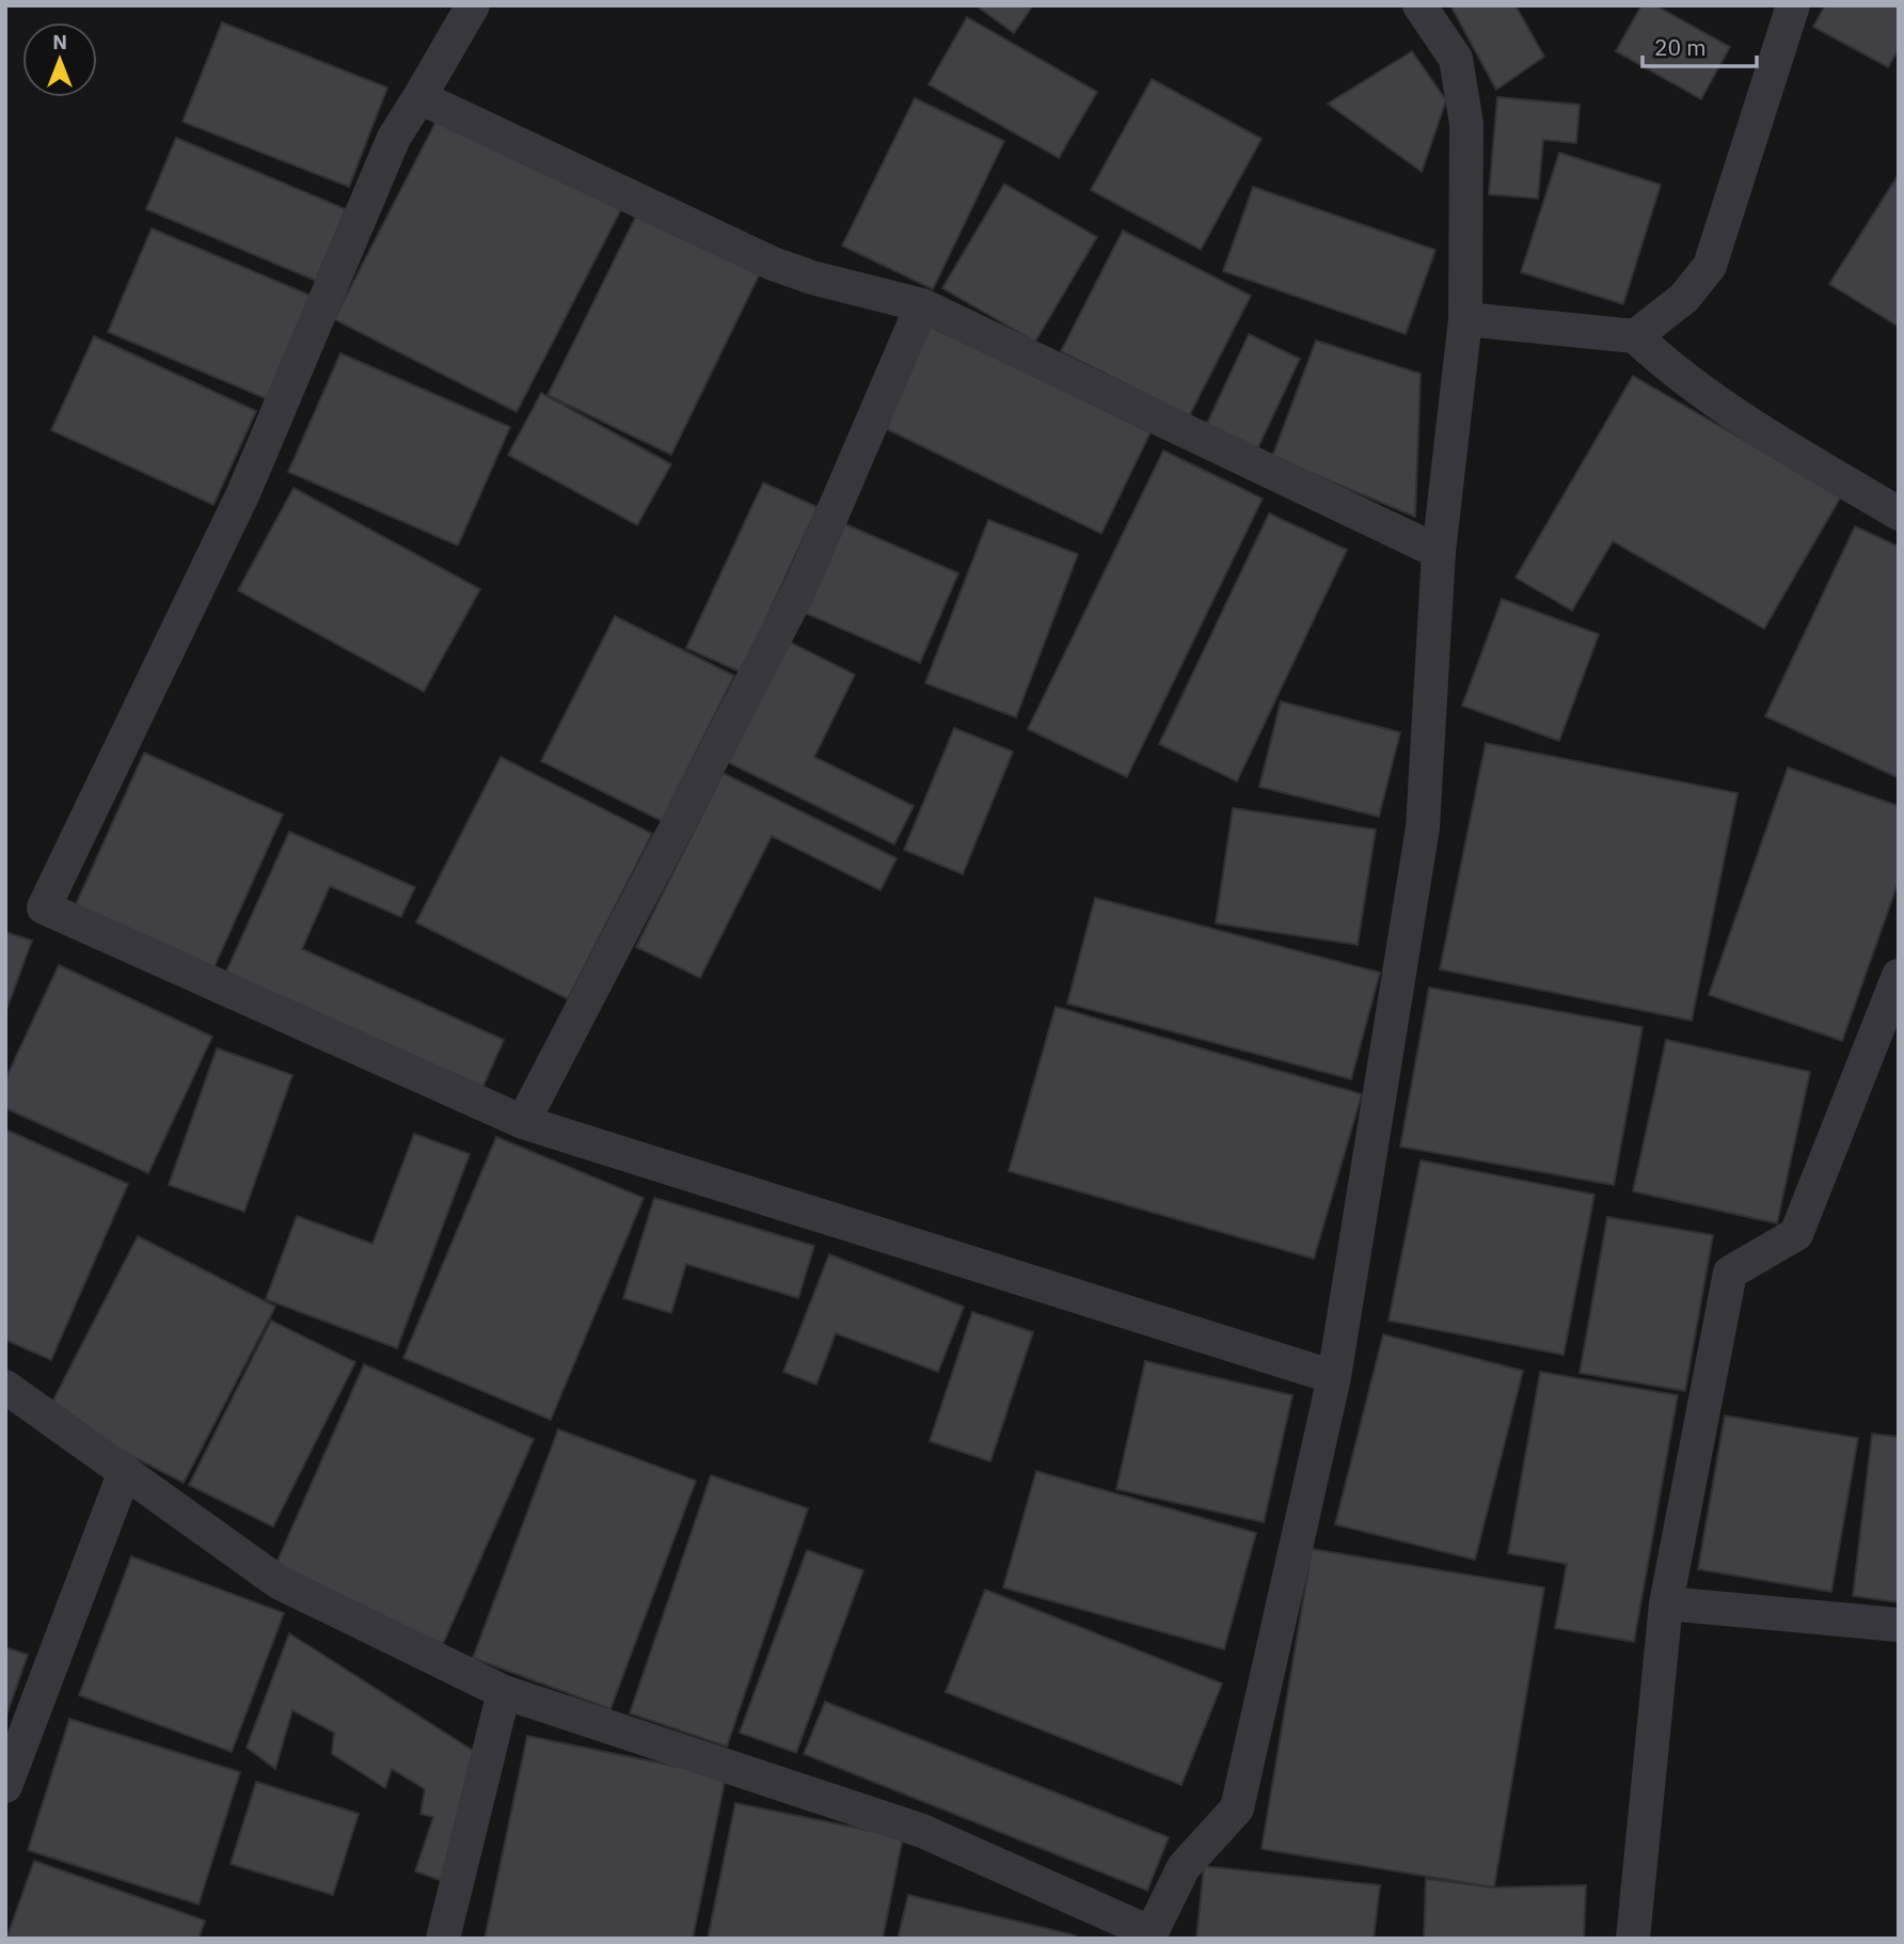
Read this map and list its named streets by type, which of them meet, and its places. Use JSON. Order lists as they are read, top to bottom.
{
  "scale_bar": "20 m",
  "north": "top"
}
